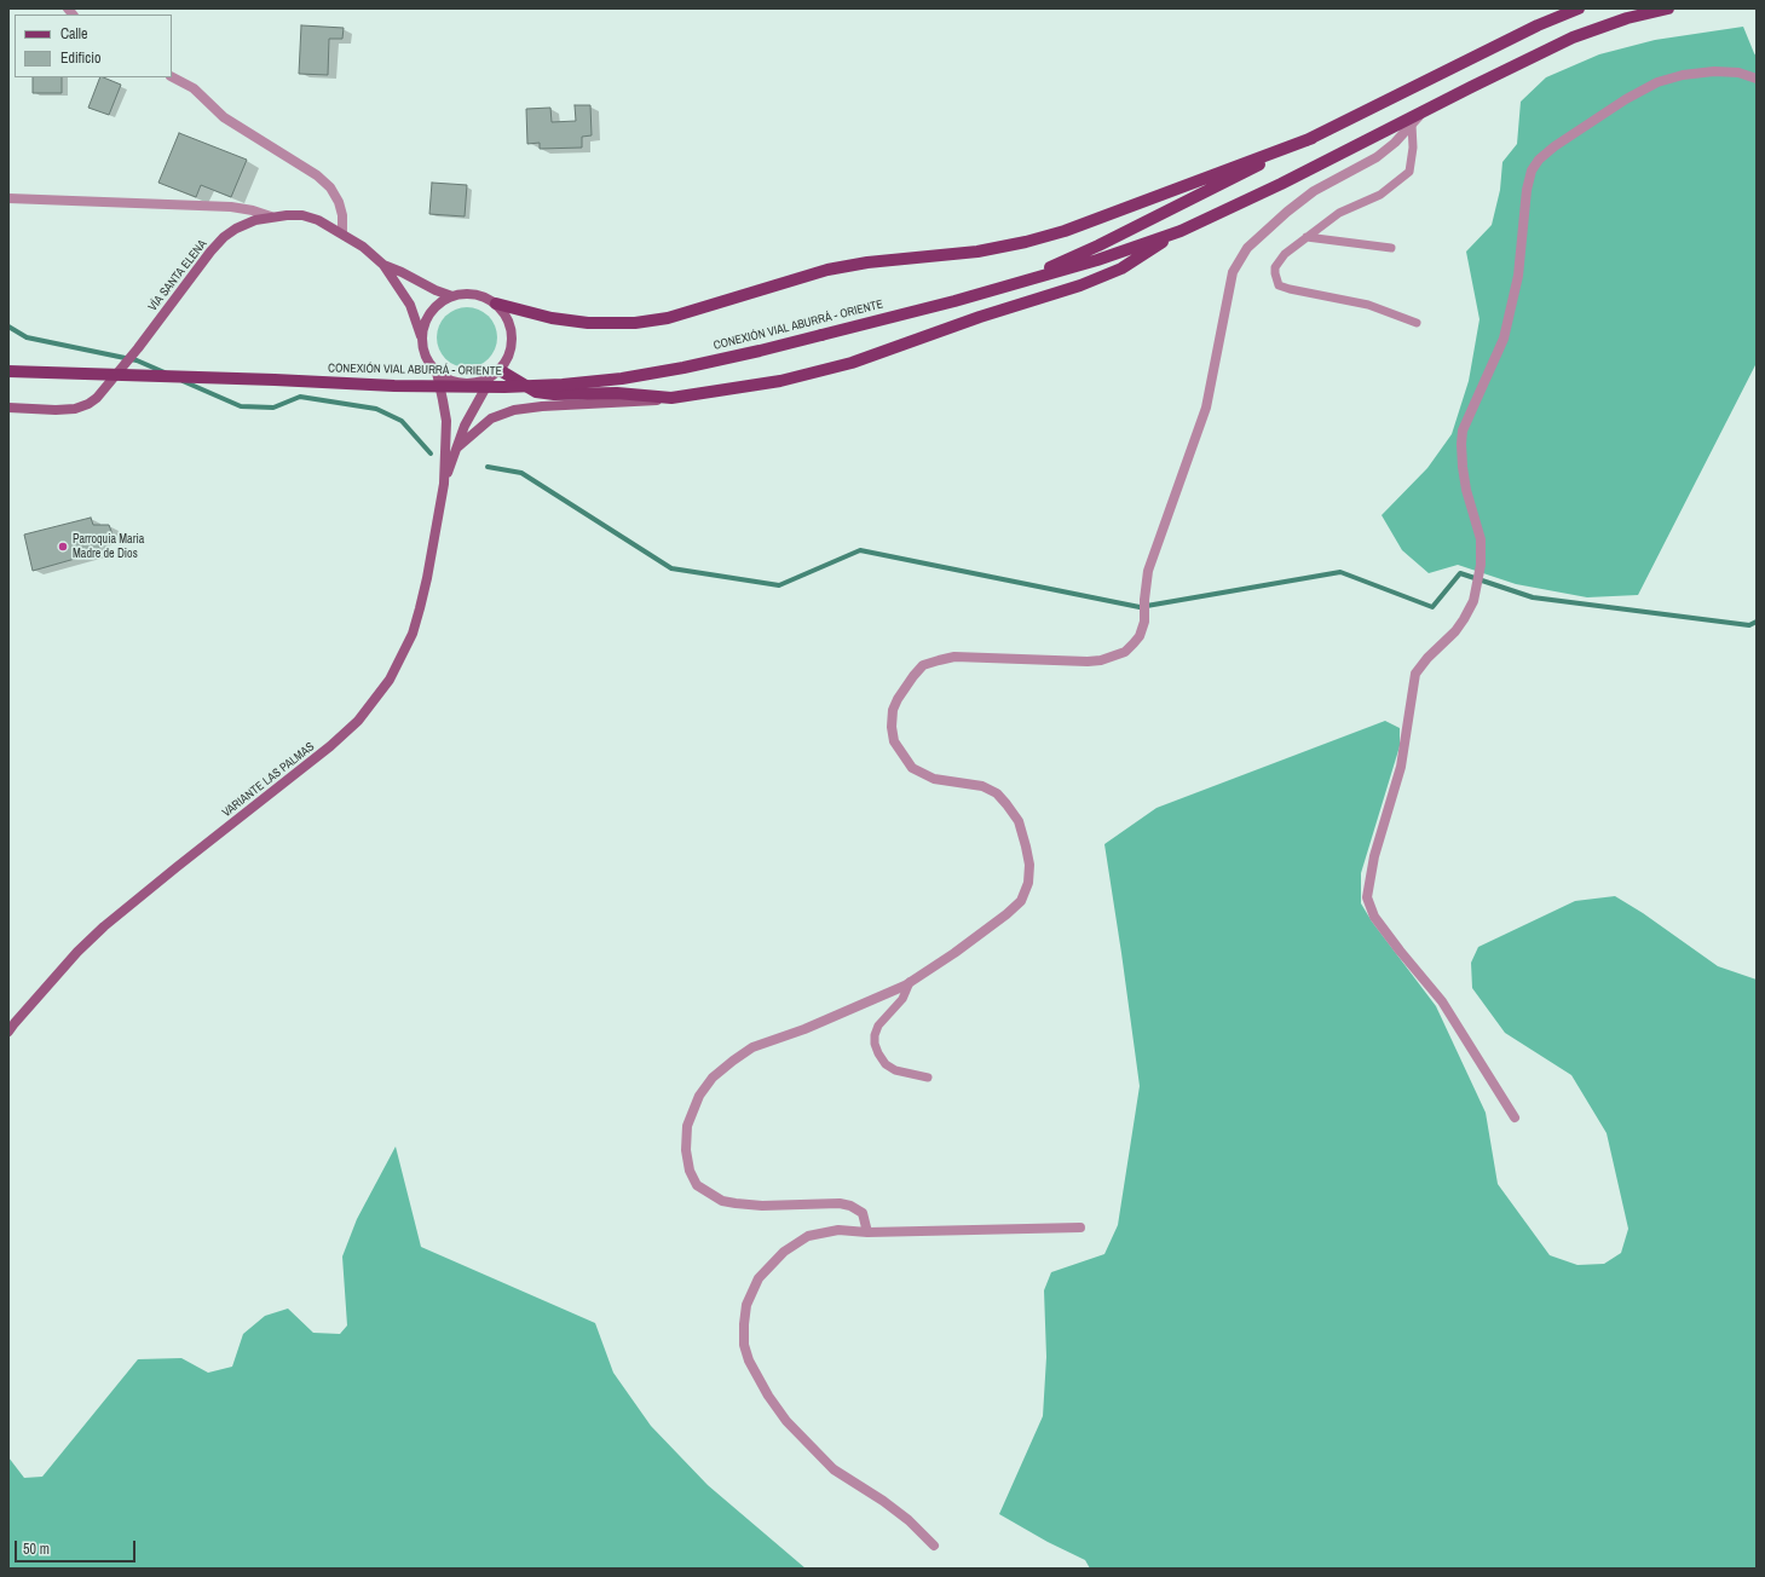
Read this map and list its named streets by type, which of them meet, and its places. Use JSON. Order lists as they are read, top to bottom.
{
  "streets": {
    "main road": ["VÍA SANTA ELENA", "CONEXIÓN VIAL ABURRÁ - ORIENTE", "VARIANTE LAS PALMAS"]
  },
  "crossings": [
    ["VÍA SANTA ELENA", "VARIANTE LAS PALMAS"]
  ],
  "places": ["Parroquia Maria Madre de Dios"],
  "legend": ["Calle", "Edificio"],
  "scale_bar": "50 m"
}
